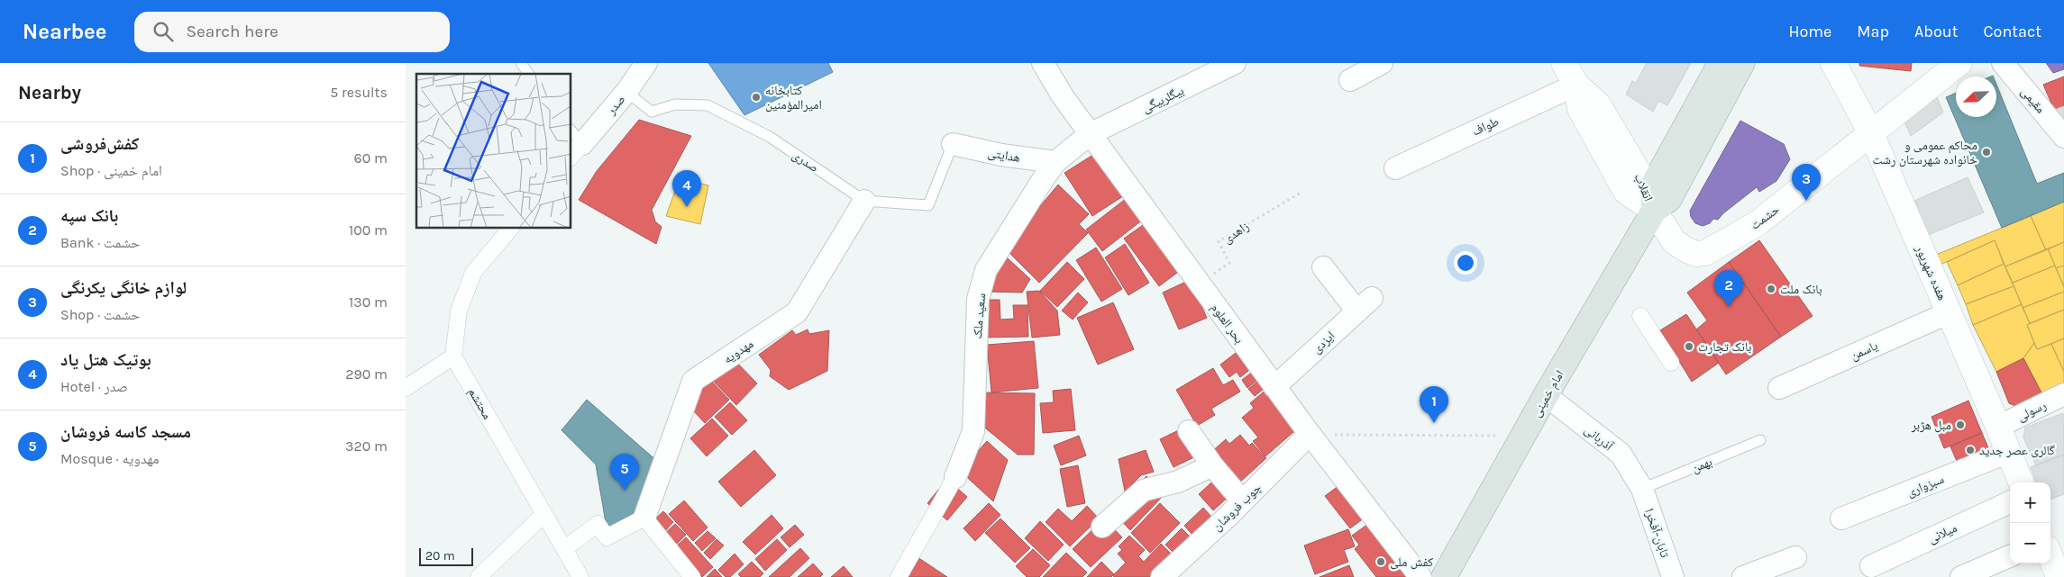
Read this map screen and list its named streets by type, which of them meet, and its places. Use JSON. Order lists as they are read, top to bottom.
{
  "streets": {
    "main road": [
      "انقلاب",
      "حشمت",
      "هفده شهریور",
      "امام خمینی"
    ],
    "street": [
      "بیگلربیگی",
      "مقیمی",
      "صدر",
      "طواف",
      "هدایتی",
      "سعید ملک",
      "بحر العلوم",
      "ایزدی",
      "یاسمن",
      "مهدویه",
      "محتشم",
      "رسولی",
      "آذربانی",
      "سبزواری",
      "چوب فروشان",
      "تابان-آفخرا",
      "میلانی"
    ],
    "lane": ["صدری", "بهمن"],
    "path": ["زاهدی"]
  },
  "crossings": [
    ["بیگلربیگی", "سعید ملک"],
    ["بیگلربیگی", "بحر العلوم"],
    ["صدر", "صدری"],
    ["طواف", "انقلاب"],
    ["هدایتی", "سعید ملک"],
    ["صدری", "مهدویه"],
    ["انقلاب", "حشمت"],
    ["انقلاب", "امام خمینی"],
    ["حشمت", "هفده شهریور"],
    ["حشمت", "امام خمینی"],
    ["زاهدی", "بحر العلوم"],
    ["هفده شهریور", "یاسمن"],
    ["هفده شهریور", "رسولی"],
    ["هفده شهریور", "سبزواری"],
    ["سعید ملک", "بحر العلوم"],
    ["بحر العلوم", "ایزدی"],
    ["بحر العلوم", "چوب فروشان"],
    ["امام خمینی", "آذربانی"],
    ["آذربانی", "بهمن"],
    ["آذربانی", "تابان-آفخرا"],
    ["بهمن", "تابان-آفخرا"]
  ],
  "places": [
    "کتابخانه امیرالمؤمنین",
    "محاکم عمومی و خانواده شهرستان رشت",
    "بانک ملت",
    "بانک تجارت",
    "مبل هژبر",
    "گالری عصر جدید",
    "کفش ملی"
  ],
  "scale_bar": "20 m",
  "north": "bottom left",
  "page": {
    "header": "Nearbee",
    "search": "Search here",
    "nav": [
      "Home",
      "Map",
      "About",
      "Contact"
    ],
    "heading": ["Nearby", "5 results"],
    "list": [
      {
        "mark": "1",
        "name": "کفش‌فروشی",
        "note": "Shop · امام خمینی",
        "value": "60 m"
      },
      {
        "mark": "2",
        "name": "بانک سپه",
        "note": "Bank · حشمت",
        "value": "100 m"
      },
      {
        "mark": "3",
        "name": "لوازم خانگی یکرنگی",
        "note": "Shop · حشمت",
        "value": "130 m"
      },
      {
        "mark": "4",
        "name": "بوتیک هتل یاد",
        "note": "Hotel · صدر",
        "value": "290 m"
      },
      {
        "mark": "5",
        "name": "مسجد کاسه فروشان",
        "note": "Mosque · مهدویه",
        "value": "320 m"
      }
    ],
    "pins": [
      "3",
      "4",
      "2",
      "1",
      "5"
    ],
    "map_buttons": ["+", "−"],
    "scale": "20 m"
  }
}
